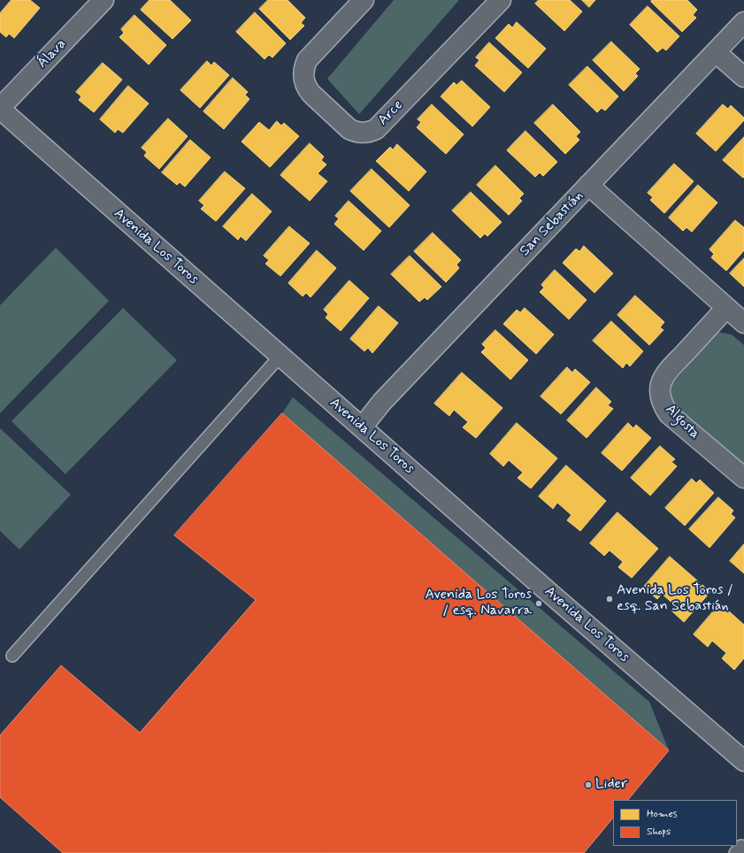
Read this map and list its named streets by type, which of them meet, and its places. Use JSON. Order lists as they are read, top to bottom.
{
  "streets": {
    "street": [
      "Álava",
      "Arce",
      "San Sebastián",
      "Avenida Los Toros",
      "Algosta"
    ]
  },
  "crossings": [
    ["Álava", "Avenida Los Toros"],
    ["San Sebastián", "Avenida Los Toros"]
  ],
  "places": ["Avenida Los Toros / esq. San Sebastián", "Avenida Los Toros / esq. Navarra", "Lider"],
  "legend": ["Homes", "Shops"]
}
